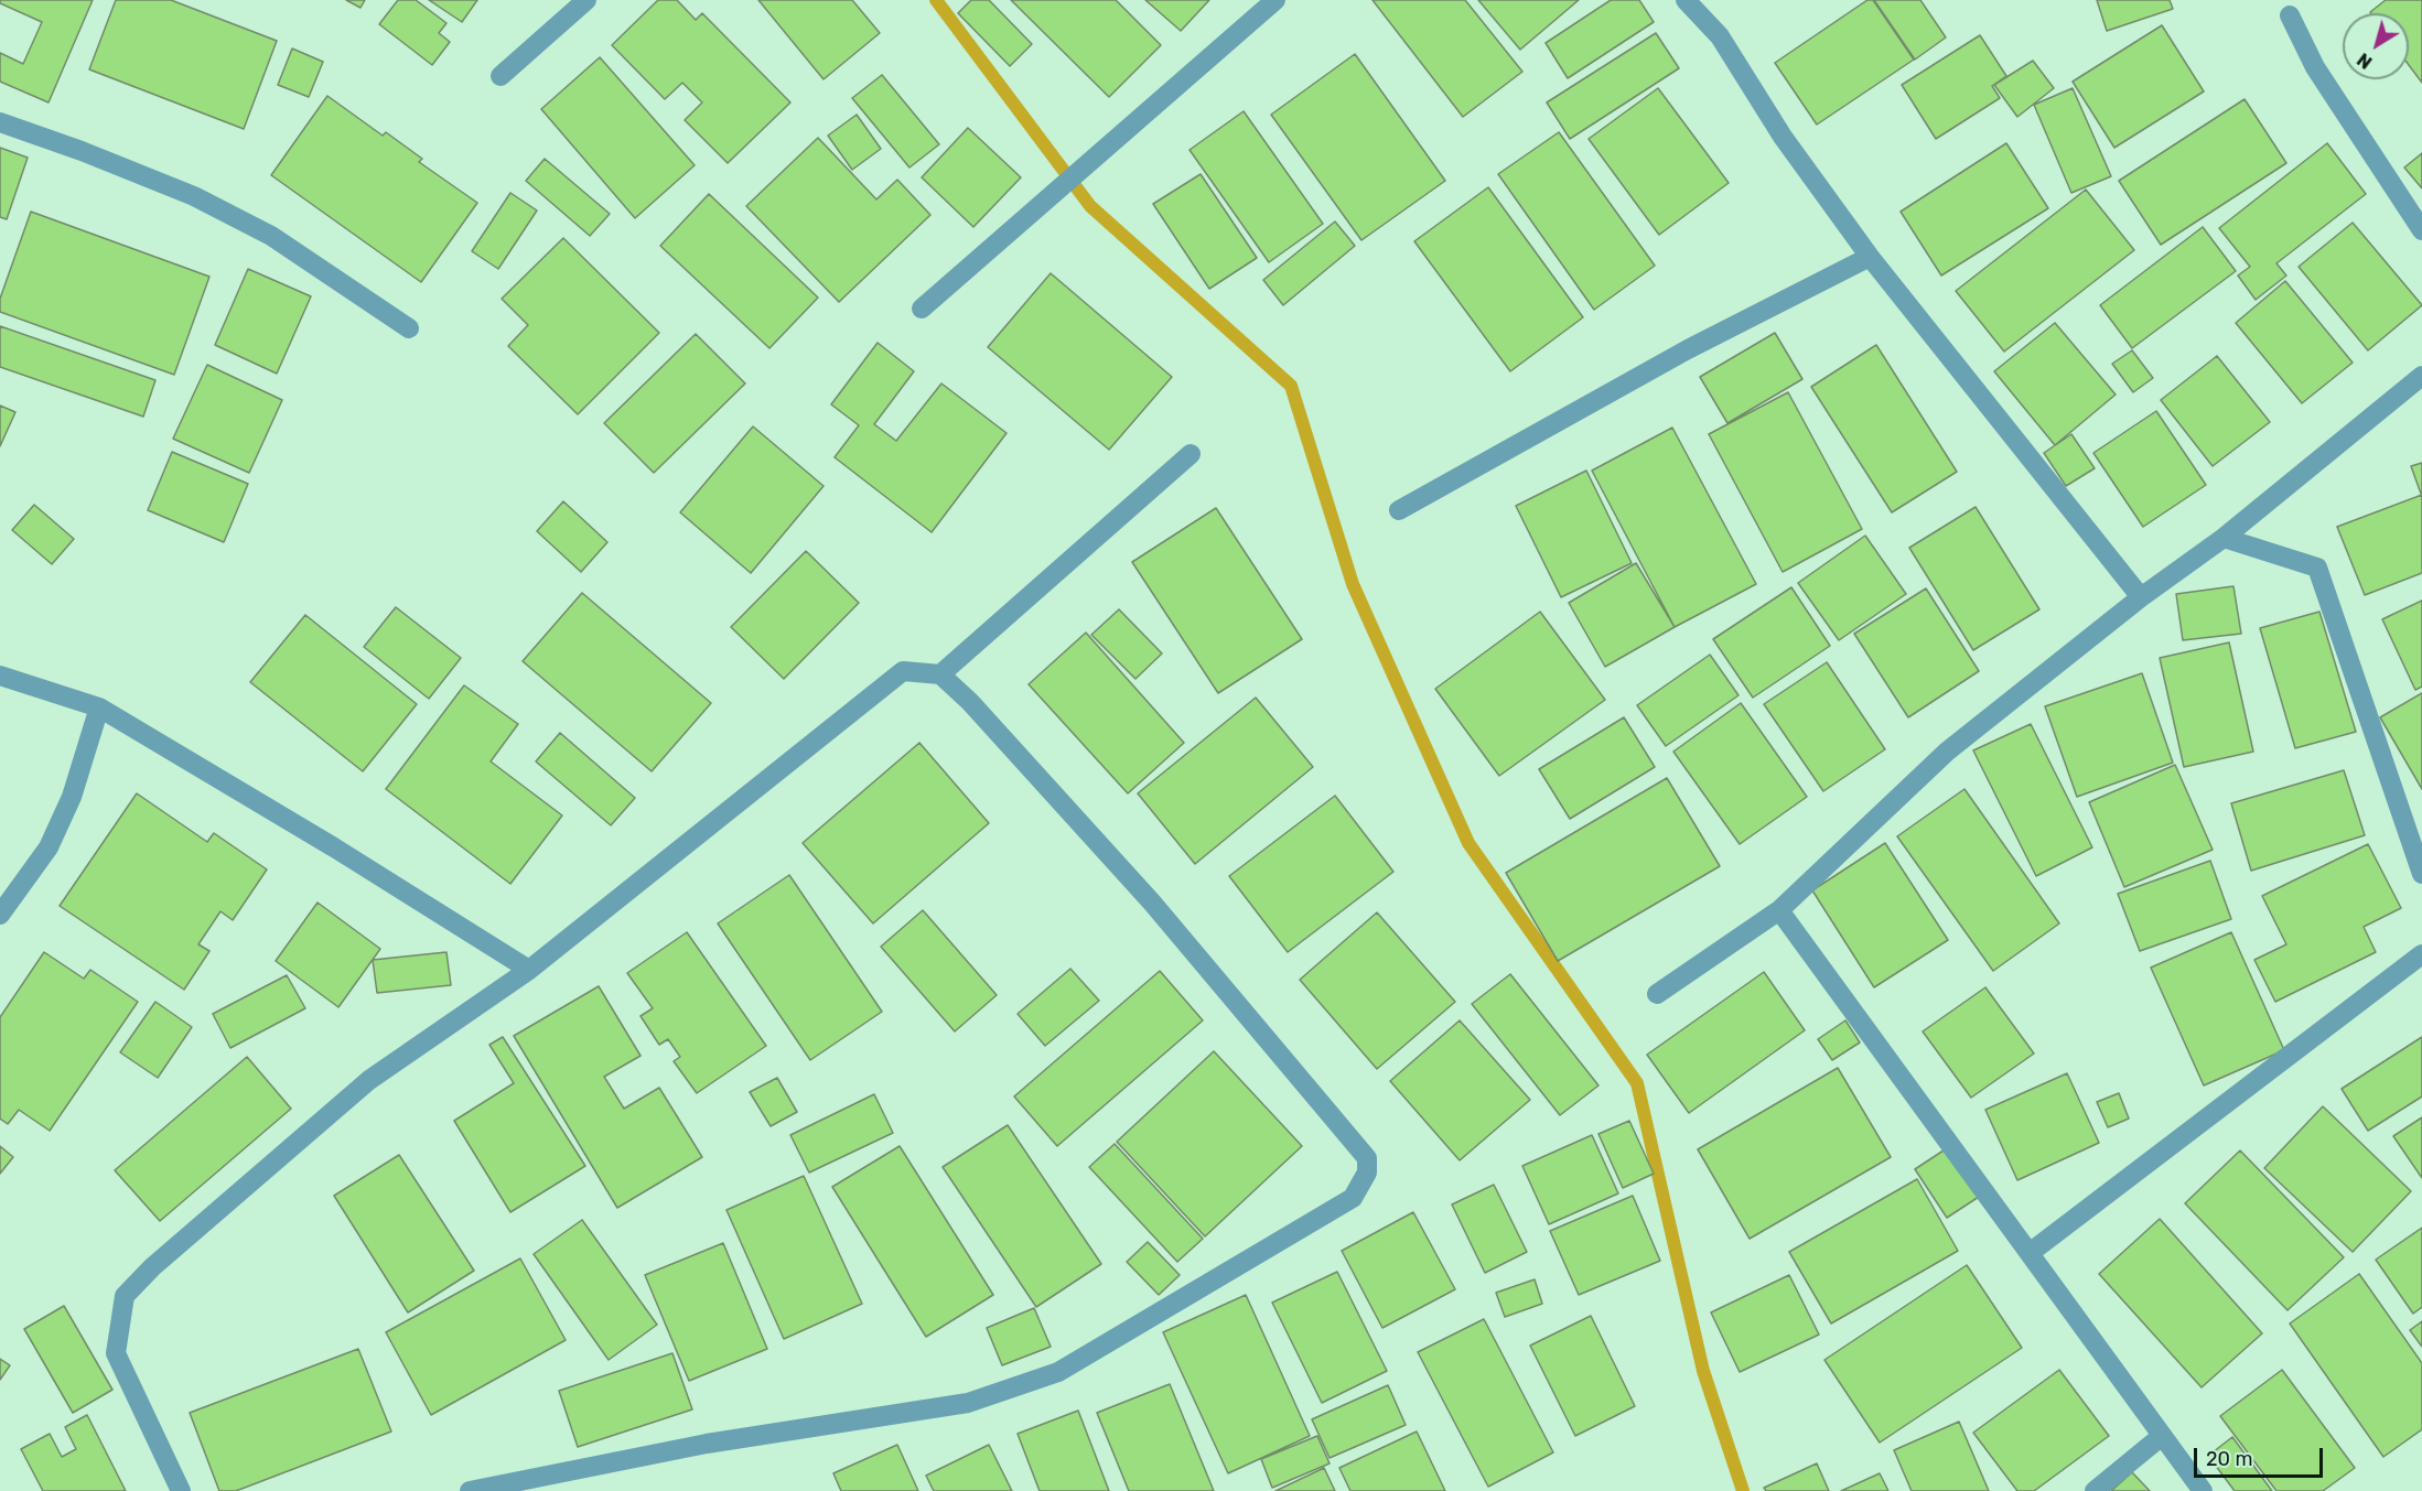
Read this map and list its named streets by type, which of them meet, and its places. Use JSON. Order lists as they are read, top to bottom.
{
  "scale_bar": "20 m",
  "north": "bottom left"
}
